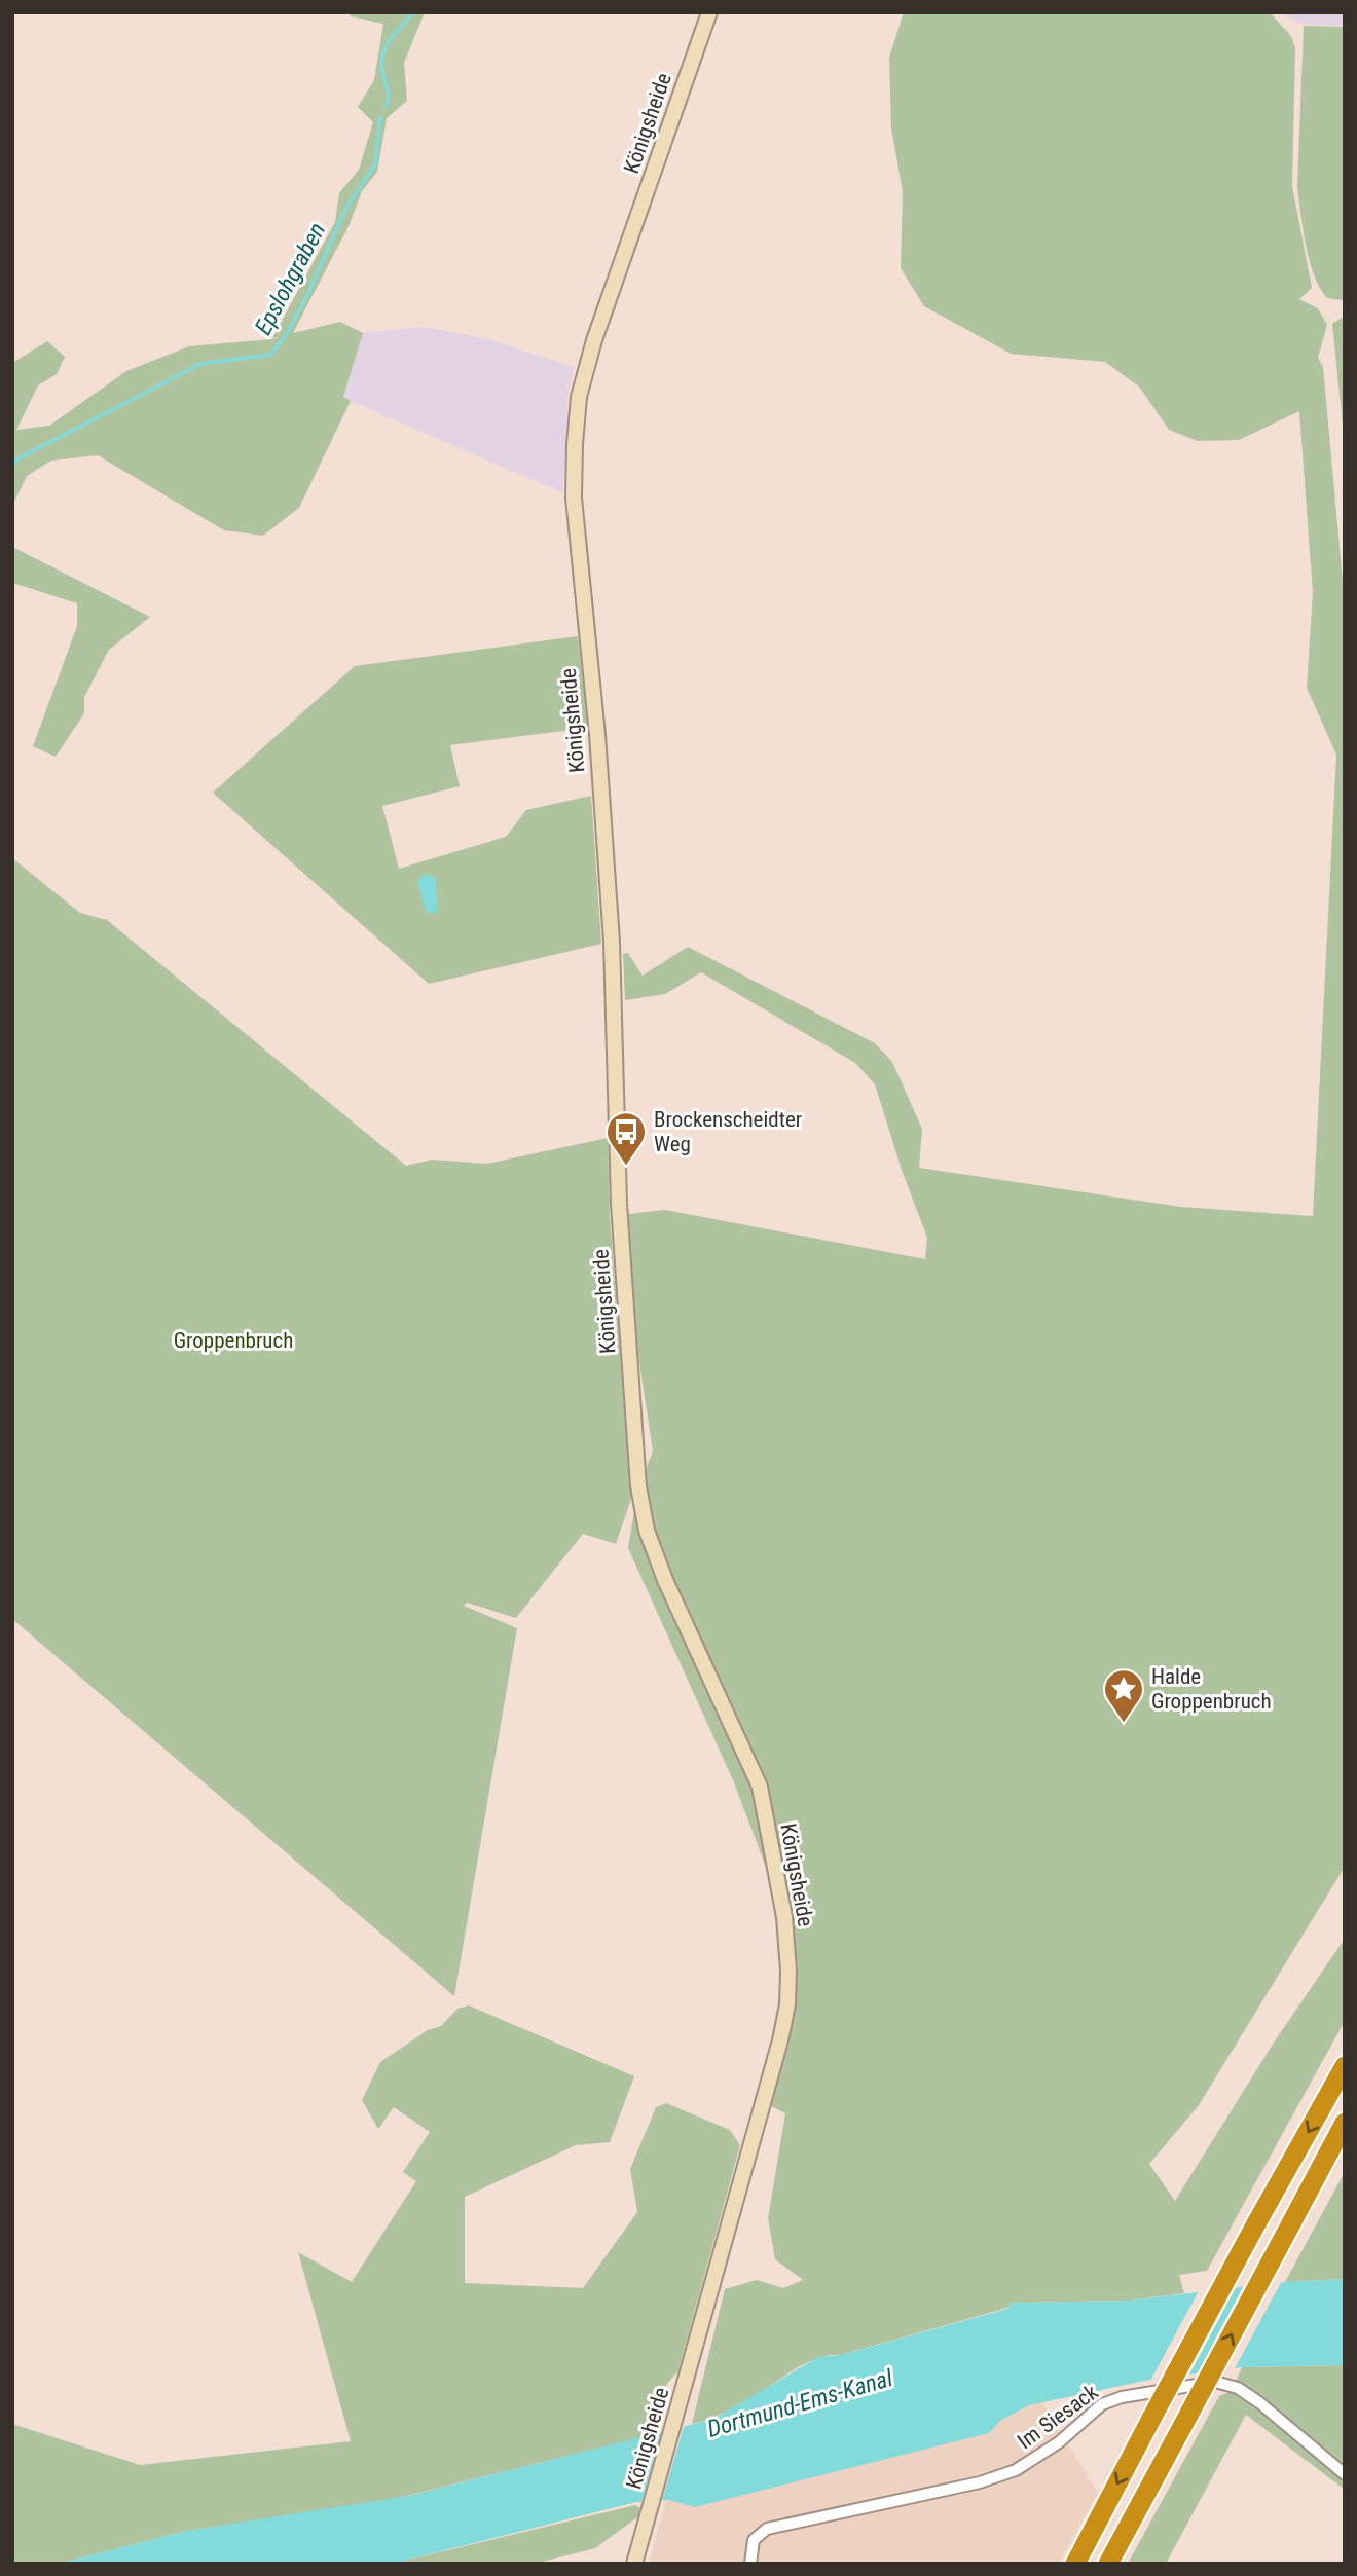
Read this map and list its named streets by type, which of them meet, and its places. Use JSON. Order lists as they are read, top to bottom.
{
  "streets": {
    "main road": ["Königsheide"],
    "street": ["Im Siesack"]
  },
  "water": ["Epslohgraben", "Dortmund-Ems-Kanal"],
  "parks": ["Groppenbruch"],
  "places": {
    "bus stop": ["Brockenscheidter Weg"],
    "place": ["Halde Groppenbruch"]
  }
}
